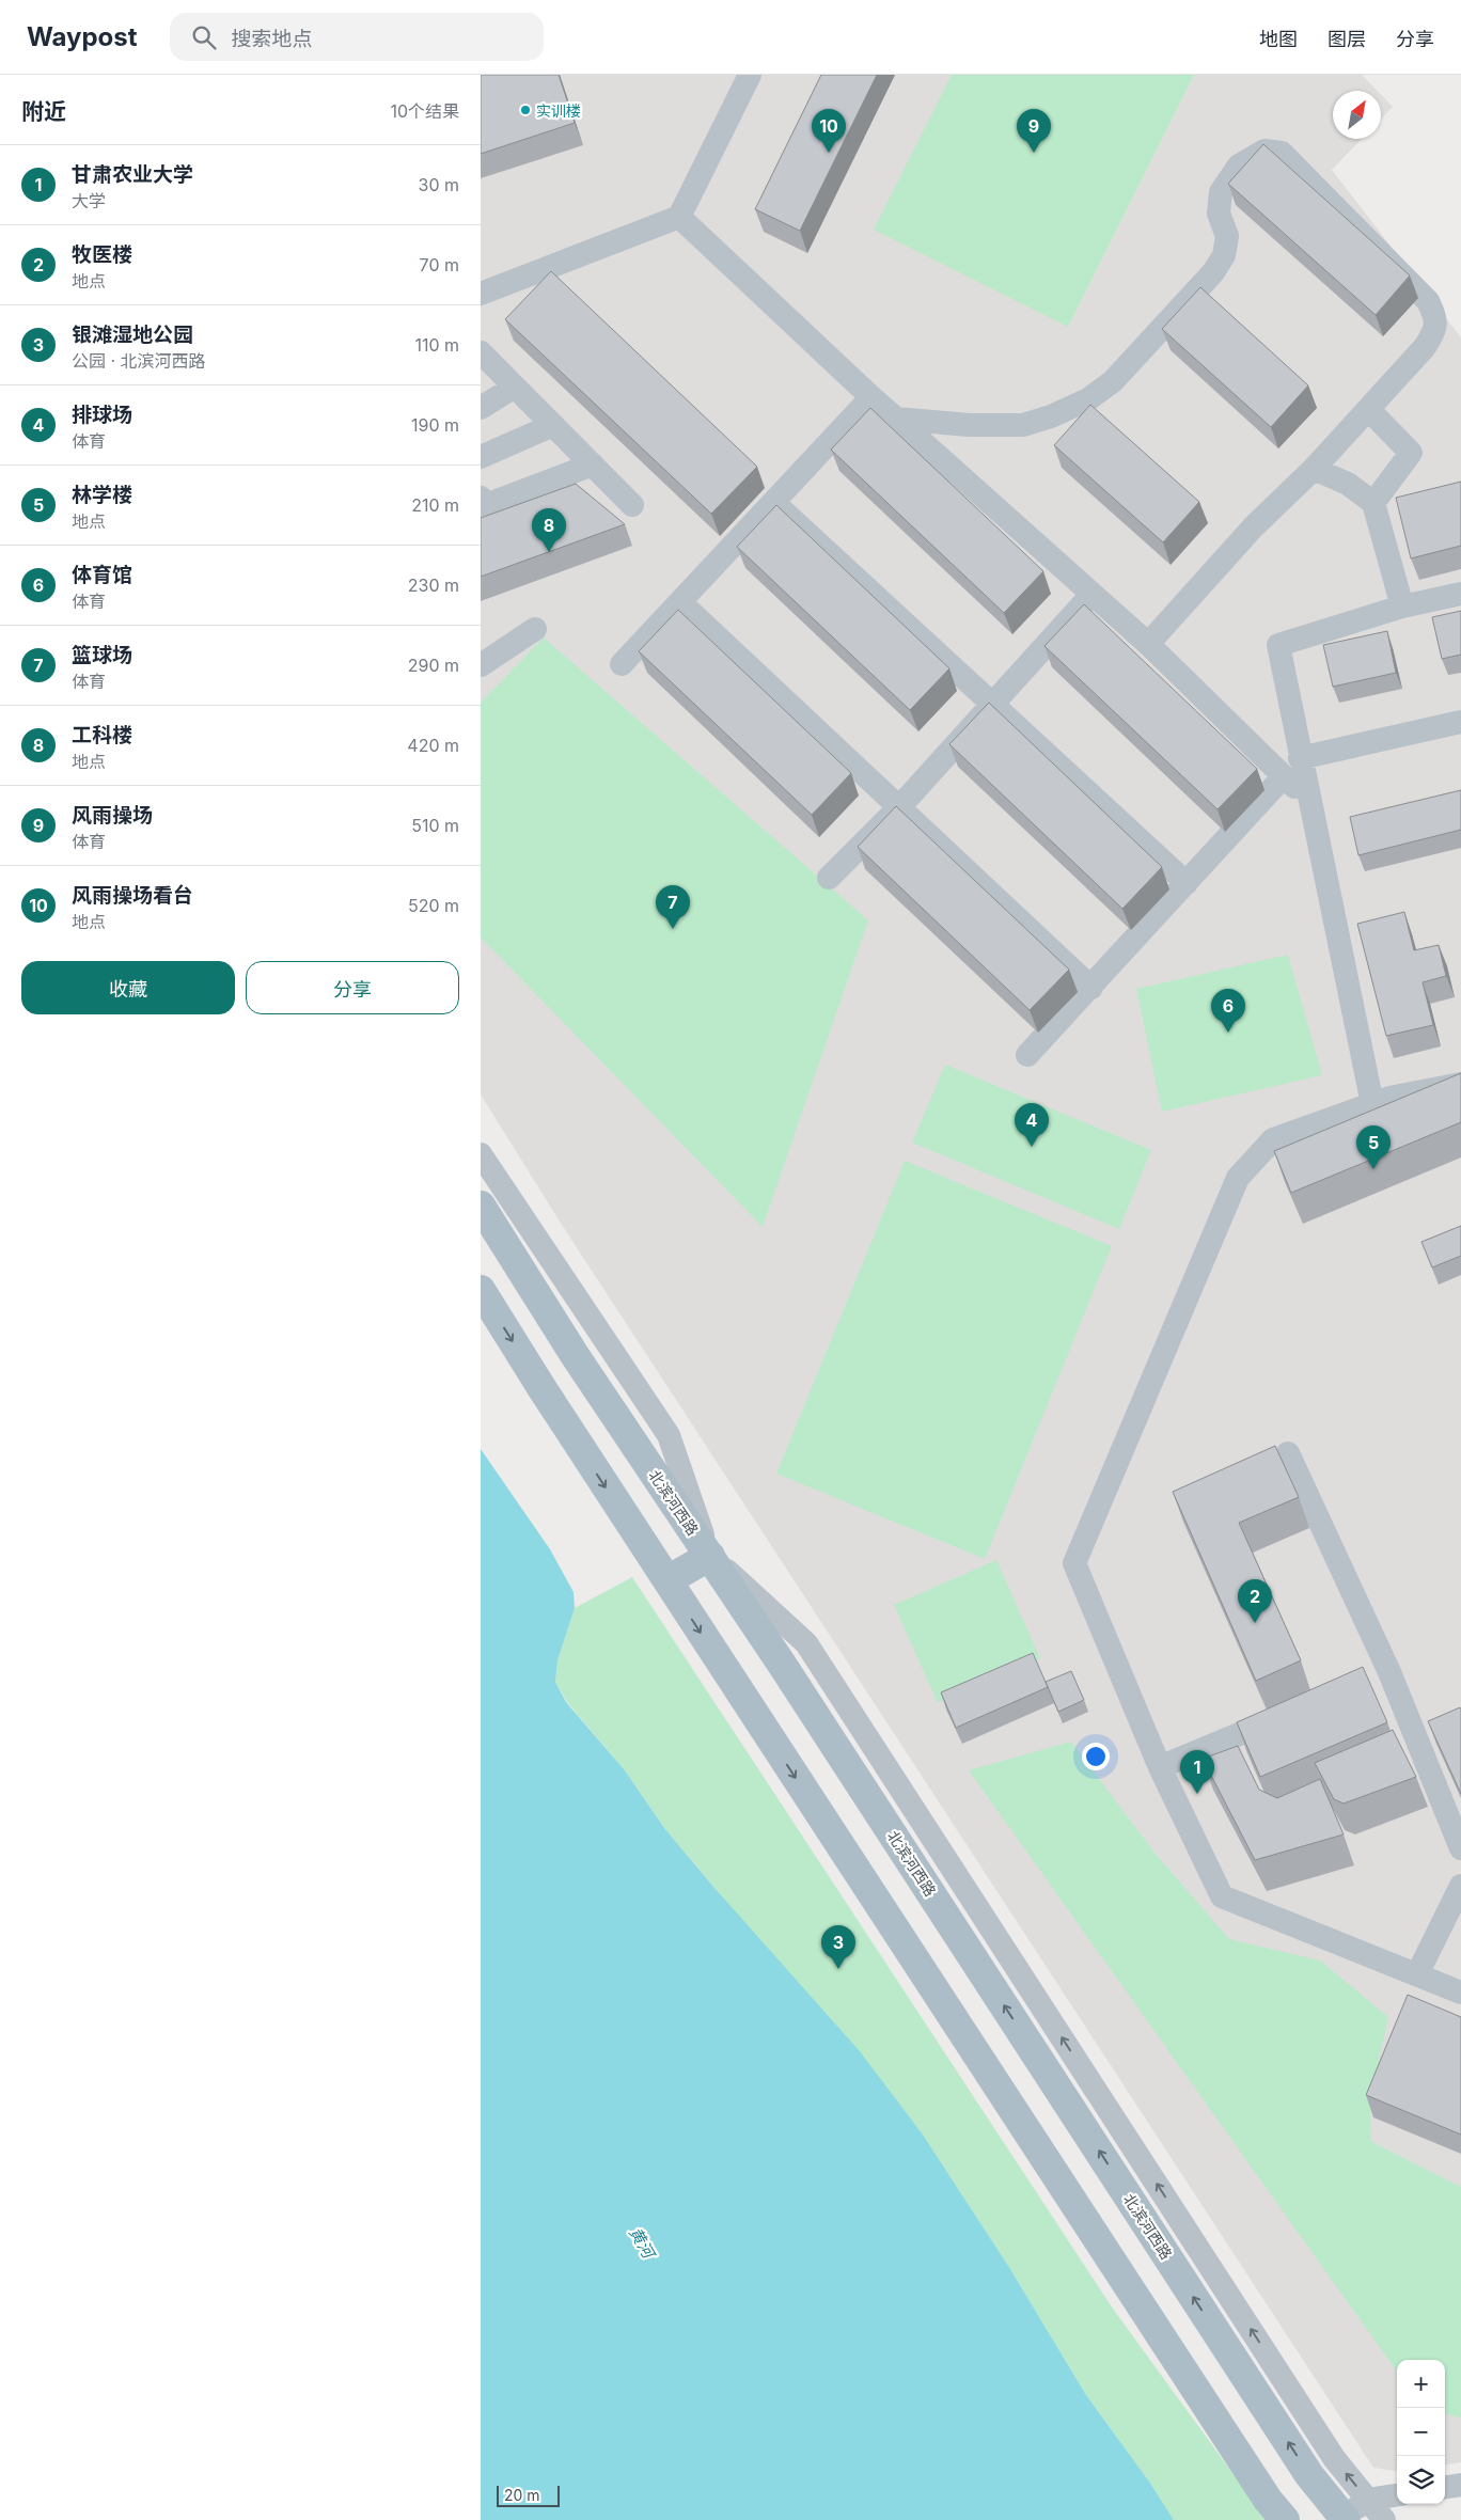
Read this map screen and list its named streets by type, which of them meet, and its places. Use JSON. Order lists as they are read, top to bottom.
{
  "streets": {
    "main road": ["北滨河西路"]
  },
  "water": ["黄河"],
  "places": ["实训楼"],
  "scale_bar": "20 m",
  "north": "top right",
  "page": {
    "header": "Waypost",
    "search": "搜索地点",
    "nav": ["地图", "图层", "分享"],
    "heading": ["附近", "10个结果"],
    "pins": [
      "9",
      "10",
      "8",
      "7",
      "6",
      "4",
      "5",
      "2",
      "1",
      "3"
    ],
    "list": [
      {
        "mark": "1",
        "name": "甘肃农业大学",
        "note": "大学",
        "value": "30 m"
      },
      {
        "mark": "2",
        "name": "牧医楼",
        "note": "地点",
        "value": "70 m"
      },
      {
        "mark": "3",
        "name": "银滩湿地公园",
        "note": "公园 · 北滨河西路",
        "value": "110 m"
      },
      {
        "mark": "4",
        "name": "排球场",
        "note": "体育",
        "value": "190 m"
      },
      {
        "mark": "5",
        "name": "林学楼",
        "note": "地点",
        "value": "210 m"
      },
      {
        "mark": "6",
        "name": "体育馆",
        "note": "体育",
        "value": "230 m"
      },
      {
        "mark": "7",
        "name": "篮球场",
        "note": "体育",
        "value": "290 m"
      },
      {
        "mark": "8",
        "name": "工科楼",
        "note": "地点",
        "value": "420 m"
      },
      {
        "mark": "9",
        "name": "风雨操场",
        "note": "体育",
        "value": "510 m"
      },
      {
        "mark": "10",
        "name": "风雨操场看台",
        "note": "地点",
        "value": "520 m"
      }
    ],
    "buttons": ["收藏", "分享"],
    "map_buttons": ["+", "−"],
    "scale": "20 m"
  }
}
